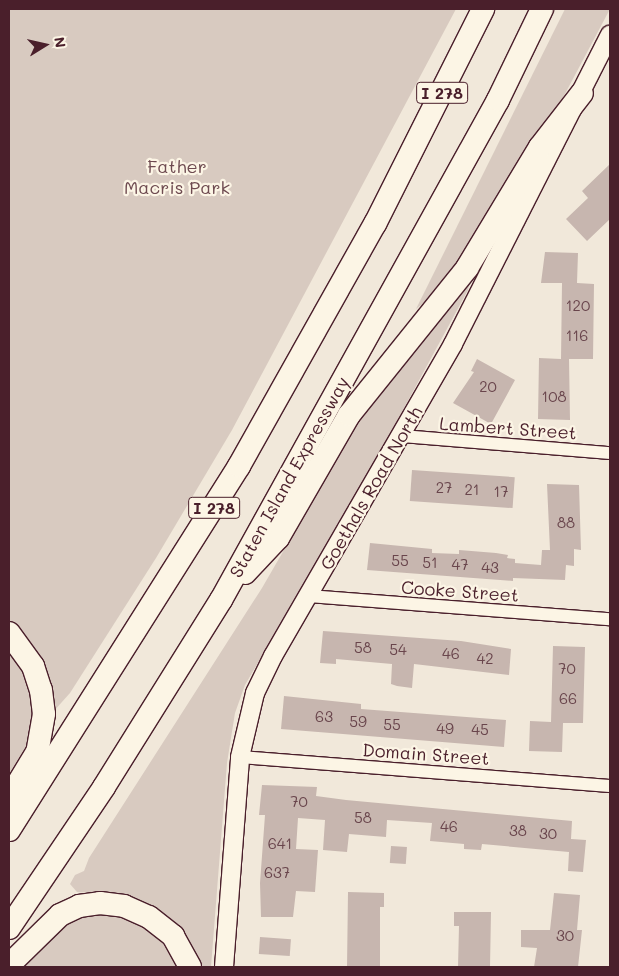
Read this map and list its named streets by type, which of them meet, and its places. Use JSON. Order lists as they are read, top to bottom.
{
  "streets": {
    "highway": ["I 278", "Staten Island Expressway"],
    "main road": ["Goethals Road North"],
    "street": ["Lambert Street", "Cooke Street", "Domain Street"]
  },
  "crossings": [
    ["Lambert Street", "Goethals Road North"],
    ["Goethals Road North", "Cooke Street"],
    ["Goethals Road North", "Domain Street"]
  ],
  "parks": ["Father Macris Park"],
  "house_numbers": [
    "120",
    "116",
    "20",
    "108",
    "27",
    "21",
    "17",
    "88",
    "55",
    "51",
    "47",
    "43",
    "58",
    "54",
    "46",
    "42",
    "70",
    "66",
    "63",
    "59",
    "55",
    "49",
    "45",
    "70",
    "58",
    "46",
    "38",
    "30",
    "641",
    "637",
    "30"
  ],
  "north": "right"
}
